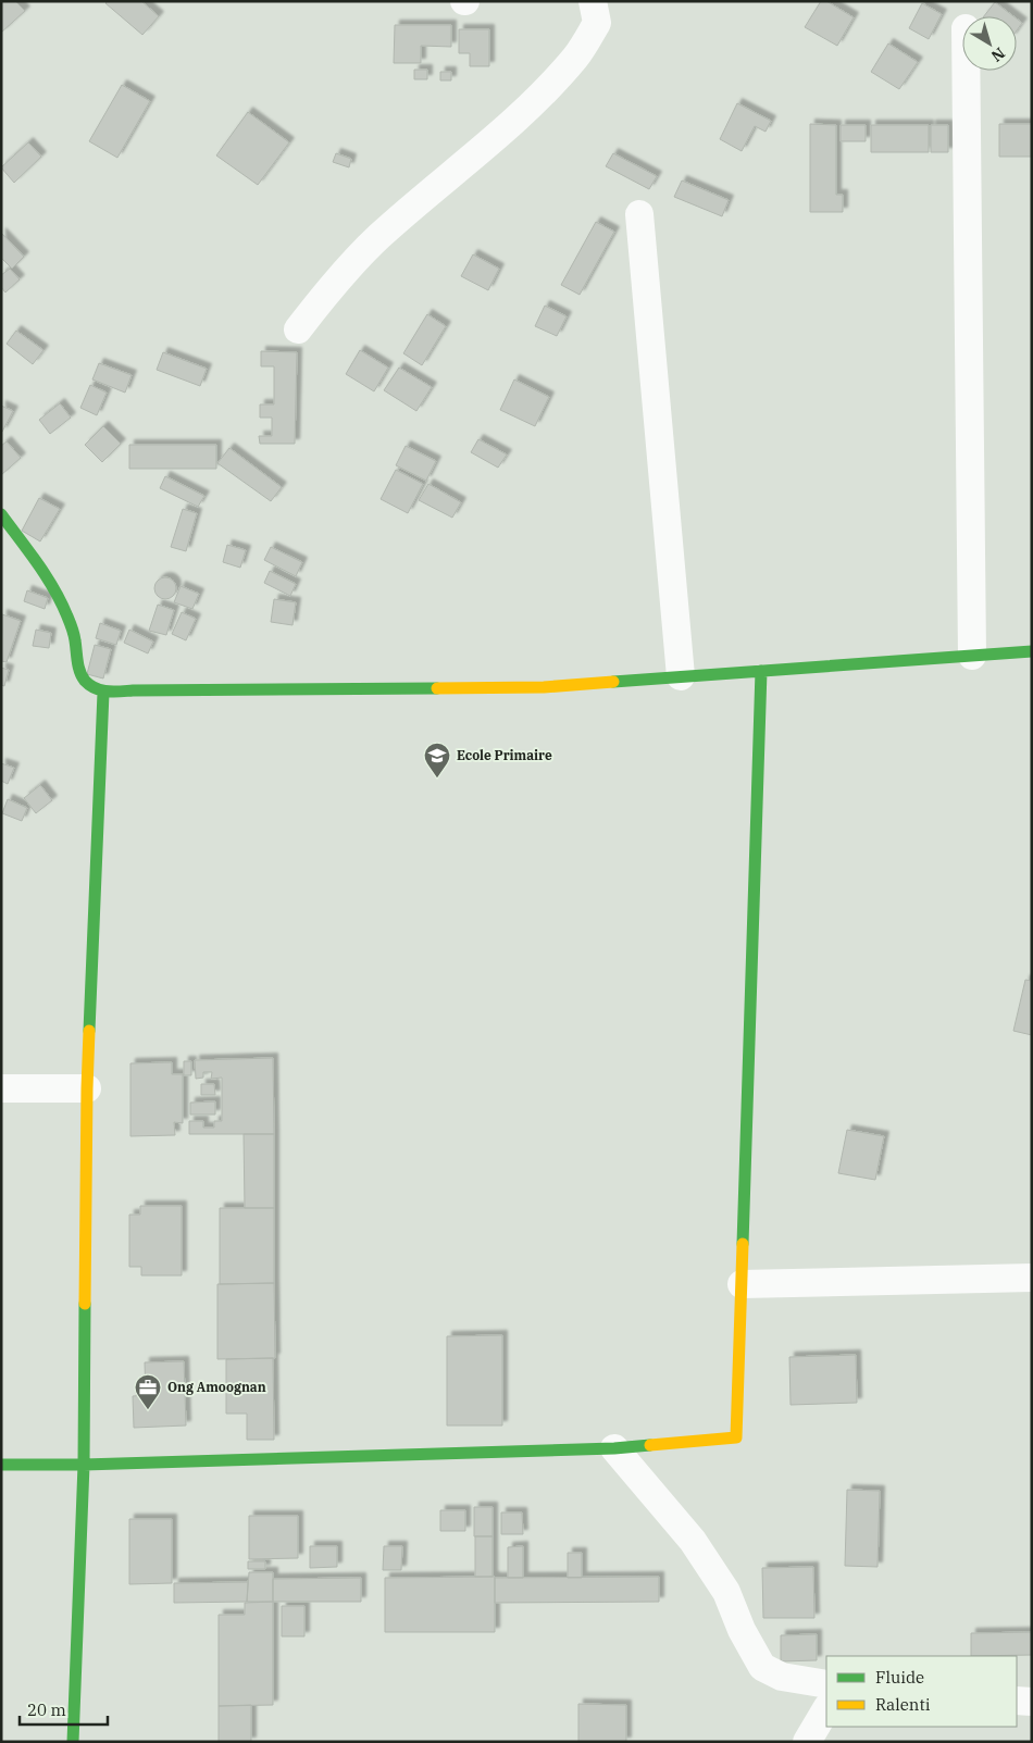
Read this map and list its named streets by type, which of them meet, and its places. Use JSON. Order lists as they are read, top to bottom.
{
  "places": {
    "school or university": ["Ecole Primaire"],
    "office": ["Ong Amoognan"]
  },
  "legend": ["Fluide", "Ralenti"],
  "scale_bar": "20 m",
  "north": "bottom right"
}
